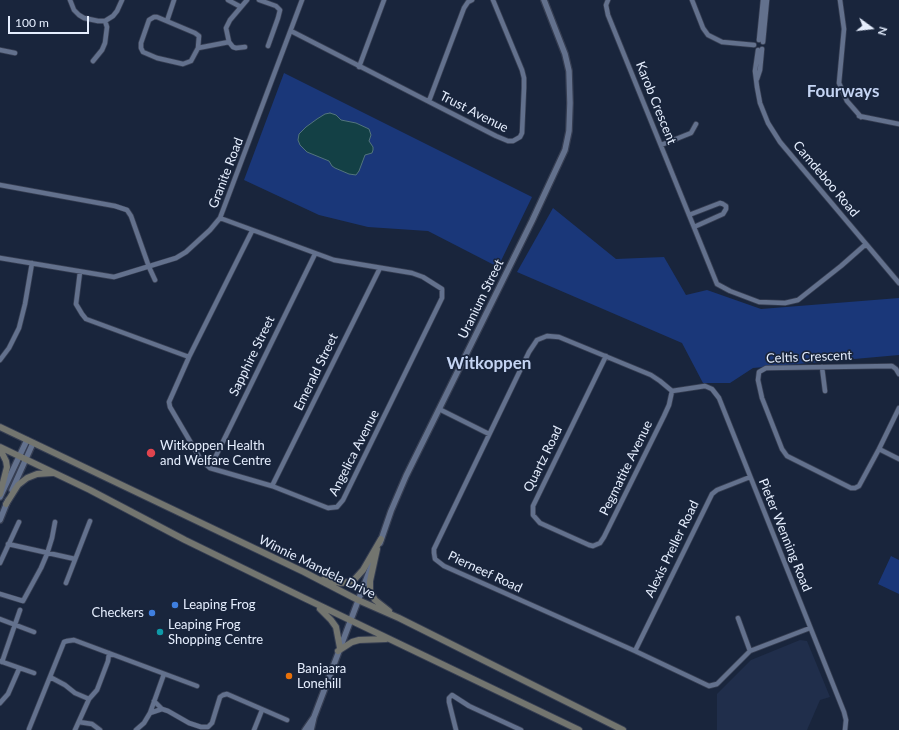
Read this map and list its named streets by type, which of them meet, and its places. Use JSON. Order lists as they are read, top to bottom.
{
  "streets": {
    "main road": ["Winnie Mandela Drive"],
    "street": [
      "Karob Crescent",
      "Trust Avenue",
      "Granite Road",
      "Camdeboo Road",
      "Uranium Street",
      "Sapphire Street",
      "Celtis Crescent",
      "Emerald Street",
      "Angelica Avenue",
      "Quartz Road",
      "Pegmatite Avenue",
      "Pieter Wenning Road",
      "Alexis Preller Road",
      "Pierneef Road"
    ]
  },
  "crossings": [
    ["Karob Crescent", "Camdeboo Road"],
    ["Trust Avenue", "Granite Road"],
    ["Granite Road", "Angelica Avenue"],
    ["Uranium Street", "Winnie Mandela Drive"],
    ["Sapphire Street", "Angelica Avenue"],
    ["Emerald Street", "Angelica Avenue"],
    ["Quartz Road", "Pegmatite Avenue"],
    ["Quartz Road", "Pierneef Road"],
    ["Pegmatite Avenue", "Pieter Wenning Road"],
    ["Pegmatite Avenue", "Pierneef Road"],
    ["Pieter Wenning Road", "Alexis Preller Road"],
    ["Pieter Wenning Road", "Pierneef Road"],
    ["Alexis Preller Road", "Pierneef Road"]
  ],
  "districts": ["Fourways", "Witkoppen"],
  "places": [
    "Witkoppen Health and Welfare Centre",
    "Leaping Frog",
    "Checkers",
    "Leaping Frog Shopping Centre",
    "Banjaara Lonehill"
  ],
  "scale_bar": "100 m",
  "north": "right"
}
